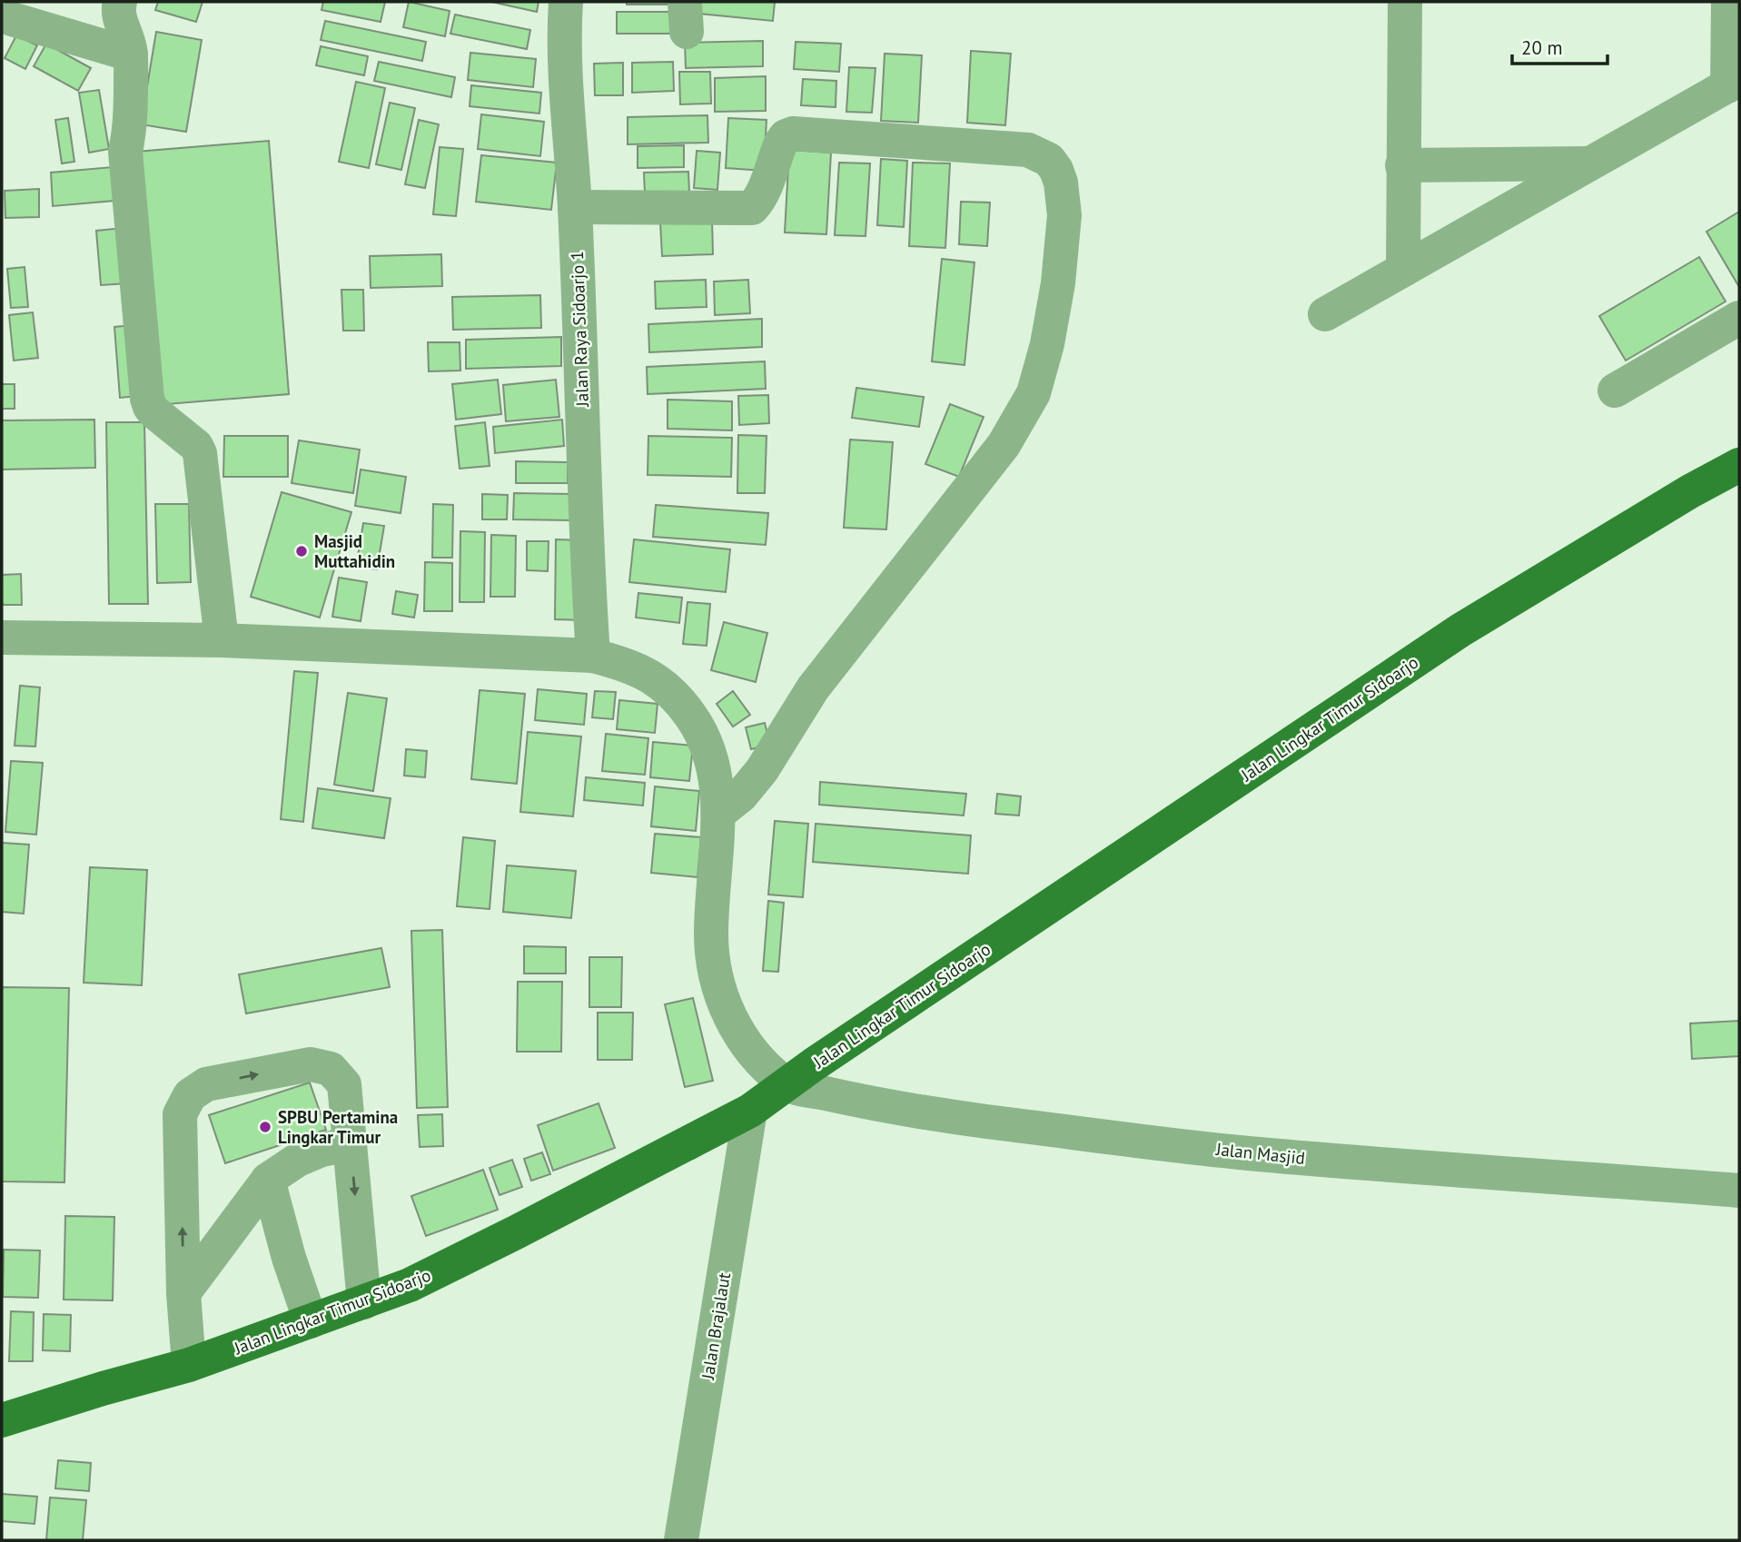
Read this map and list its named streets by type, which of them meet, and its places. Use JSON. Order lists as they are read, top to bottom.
{
  "streets": {
    "main road": ["Jalan Lingkar Timur Sidoarjo"],
    "street": ["Jalan Raya Sidoarjo 1", "Jalan Masjid", "Jalan Brajalaut"]
  },
  "crossings": [
    ["Jalan Lingkar Timur Sidoarjo", "Jalan Masjid"],
    ["Jalan Lingkar Timur Sidoarjo", "Jalan Brajalaut"]
  ],
  "places": ["Masjid Muttahidin", "SPBU Pertamina Lingkar Timur"],
  "scale_bar": "20 m"
}
